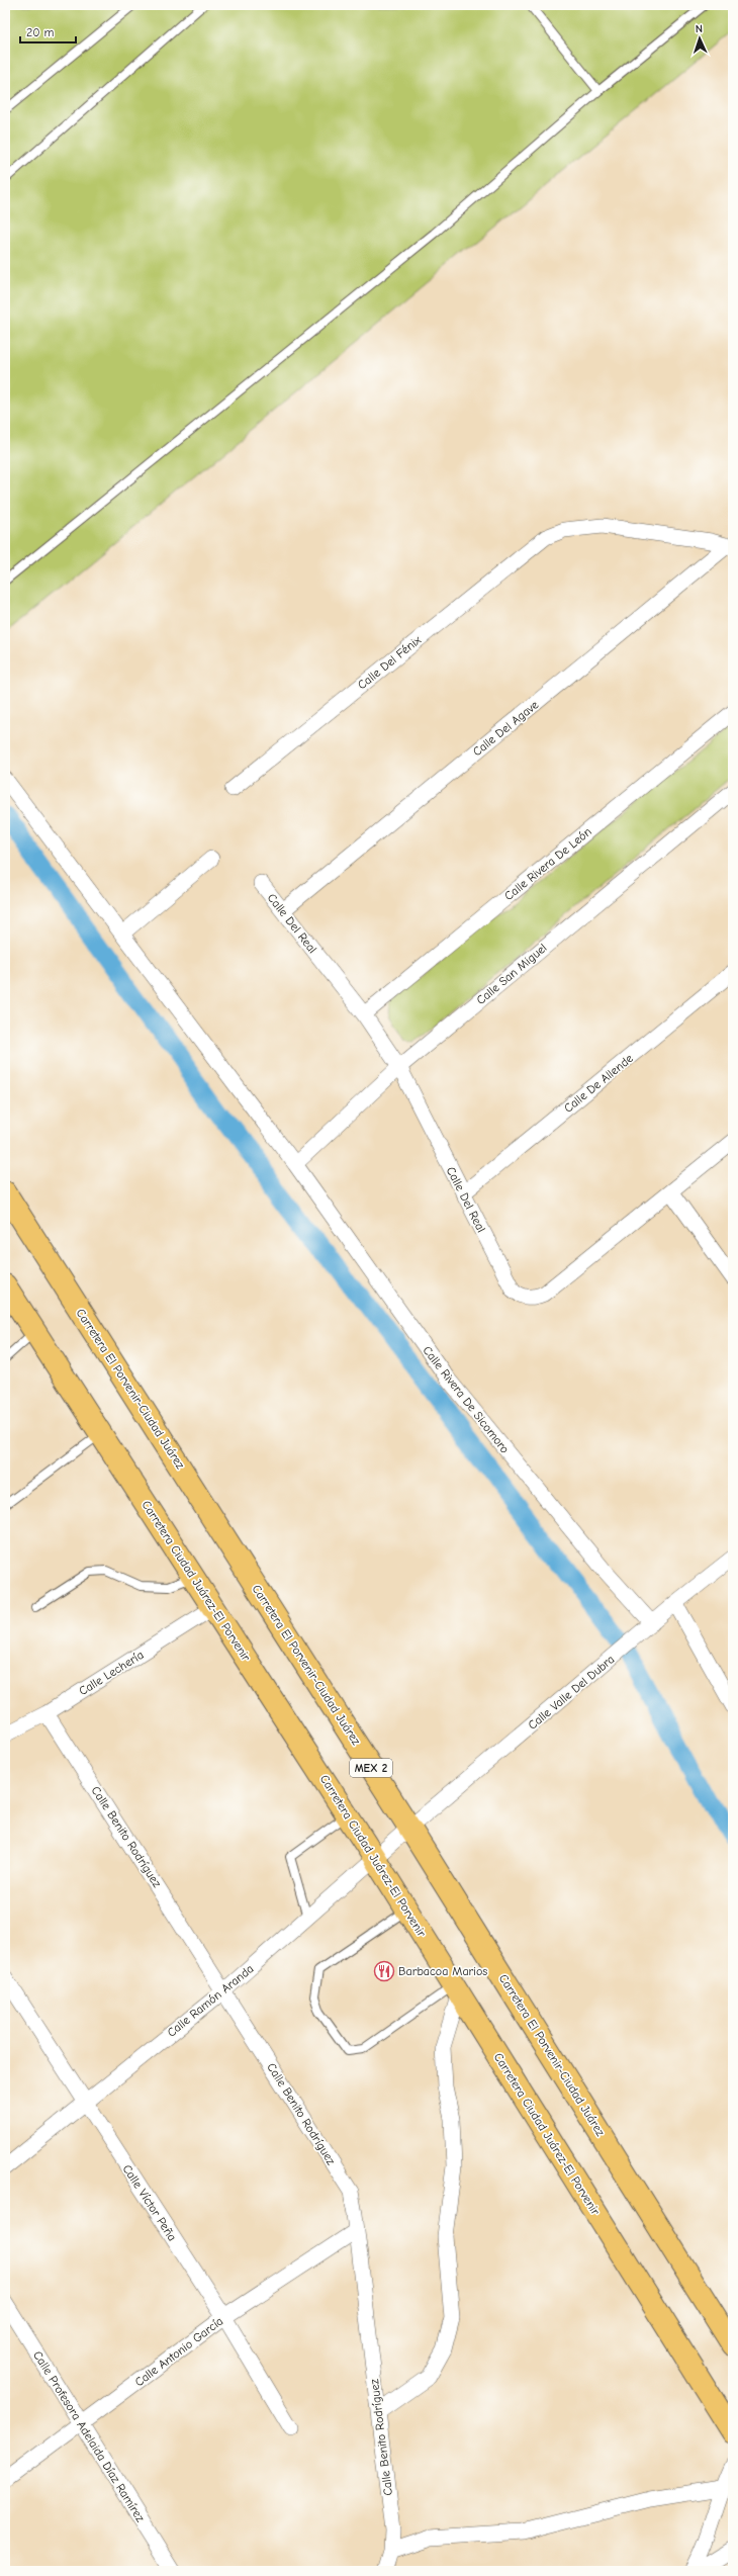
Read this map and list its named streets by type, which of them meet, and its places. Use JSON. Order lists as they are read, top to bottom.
{
  "streets": {
    "main road": ["Carretera El Porvenir-Ciudad Juárez", "Carretera Ciudad Juárez-El Porvenir", "MEX 2"],
    "street": [
      "Calle Del Fénix",
      "Calle Del Agave",
      "Calle Rivera De León",
      "Calle Del Real",
      "Calle San Miguel",
      "Calle De Allende",
      "Calle Rivera De Sicomoro",
      "Calle Lechería",
      "Calle Valle Del Dubra",
      "Calle Benito Rodríguez",
      "Calle Ramón Aranda",
      "Calle Víctor Peña",
      "Calle Antonio García",
      "Calle Profesora Adelaida Díaz Ramírez"
    ]
  },
  "crossings": [
    ["Calle Del Fénix", "Calle Del Agave"],
    ["Calle Del Agave", "Calle Del Real"],
    ["Calle Rivera De León", "Calle Del Real"],
    ["Calle Del Real", "Calle San Miguel"],
    ["Calle Del Real", "Calle De Allende"],
    ["Calle San Miguel", "Calle Rivera De Sicomoro"],
    ["Carretera El Porvenir-Ciudad Juárez", "Calle Valle Del Dubra"],
    ["Carretera El Porvenir-Ciudad Juárez", "Calle Ramón Aranda"],
    ["Calle Rivera De Sicomoro", "Calle Valle Del Dubra"],
    ["Carretera Ciudad Juárez-El Porvenir", "Calle Lechería"],
    ["Carretera Ciudad Juárez-El Porvenir", "Calle Ramón Aranda"],
    ["Calle Lechería", "Calle Benito Rodríguez"],
    ["Calle Valle Del Dubra", "Calle Ramón Aranda"],
    ["Calle Benito Rodríguez", "Calle Ramón Aranda"],
    ["Calle Benito Rodríguez", "Calle Antonio García"],
    ["Calle Ramón Aranda", "Calle Víctor Peña"],
    ["Calle Víctor Peña", "Calle Antonio García"],
    ["Calle Antonio García", "Calle Profesora Adelaida Díaz Ramírez"]
  ],
  "places": {
    "restaurant": ["Barbacoa Marios"]
  },
  "scale_bar": "20 m",
  "north": "top"
}
